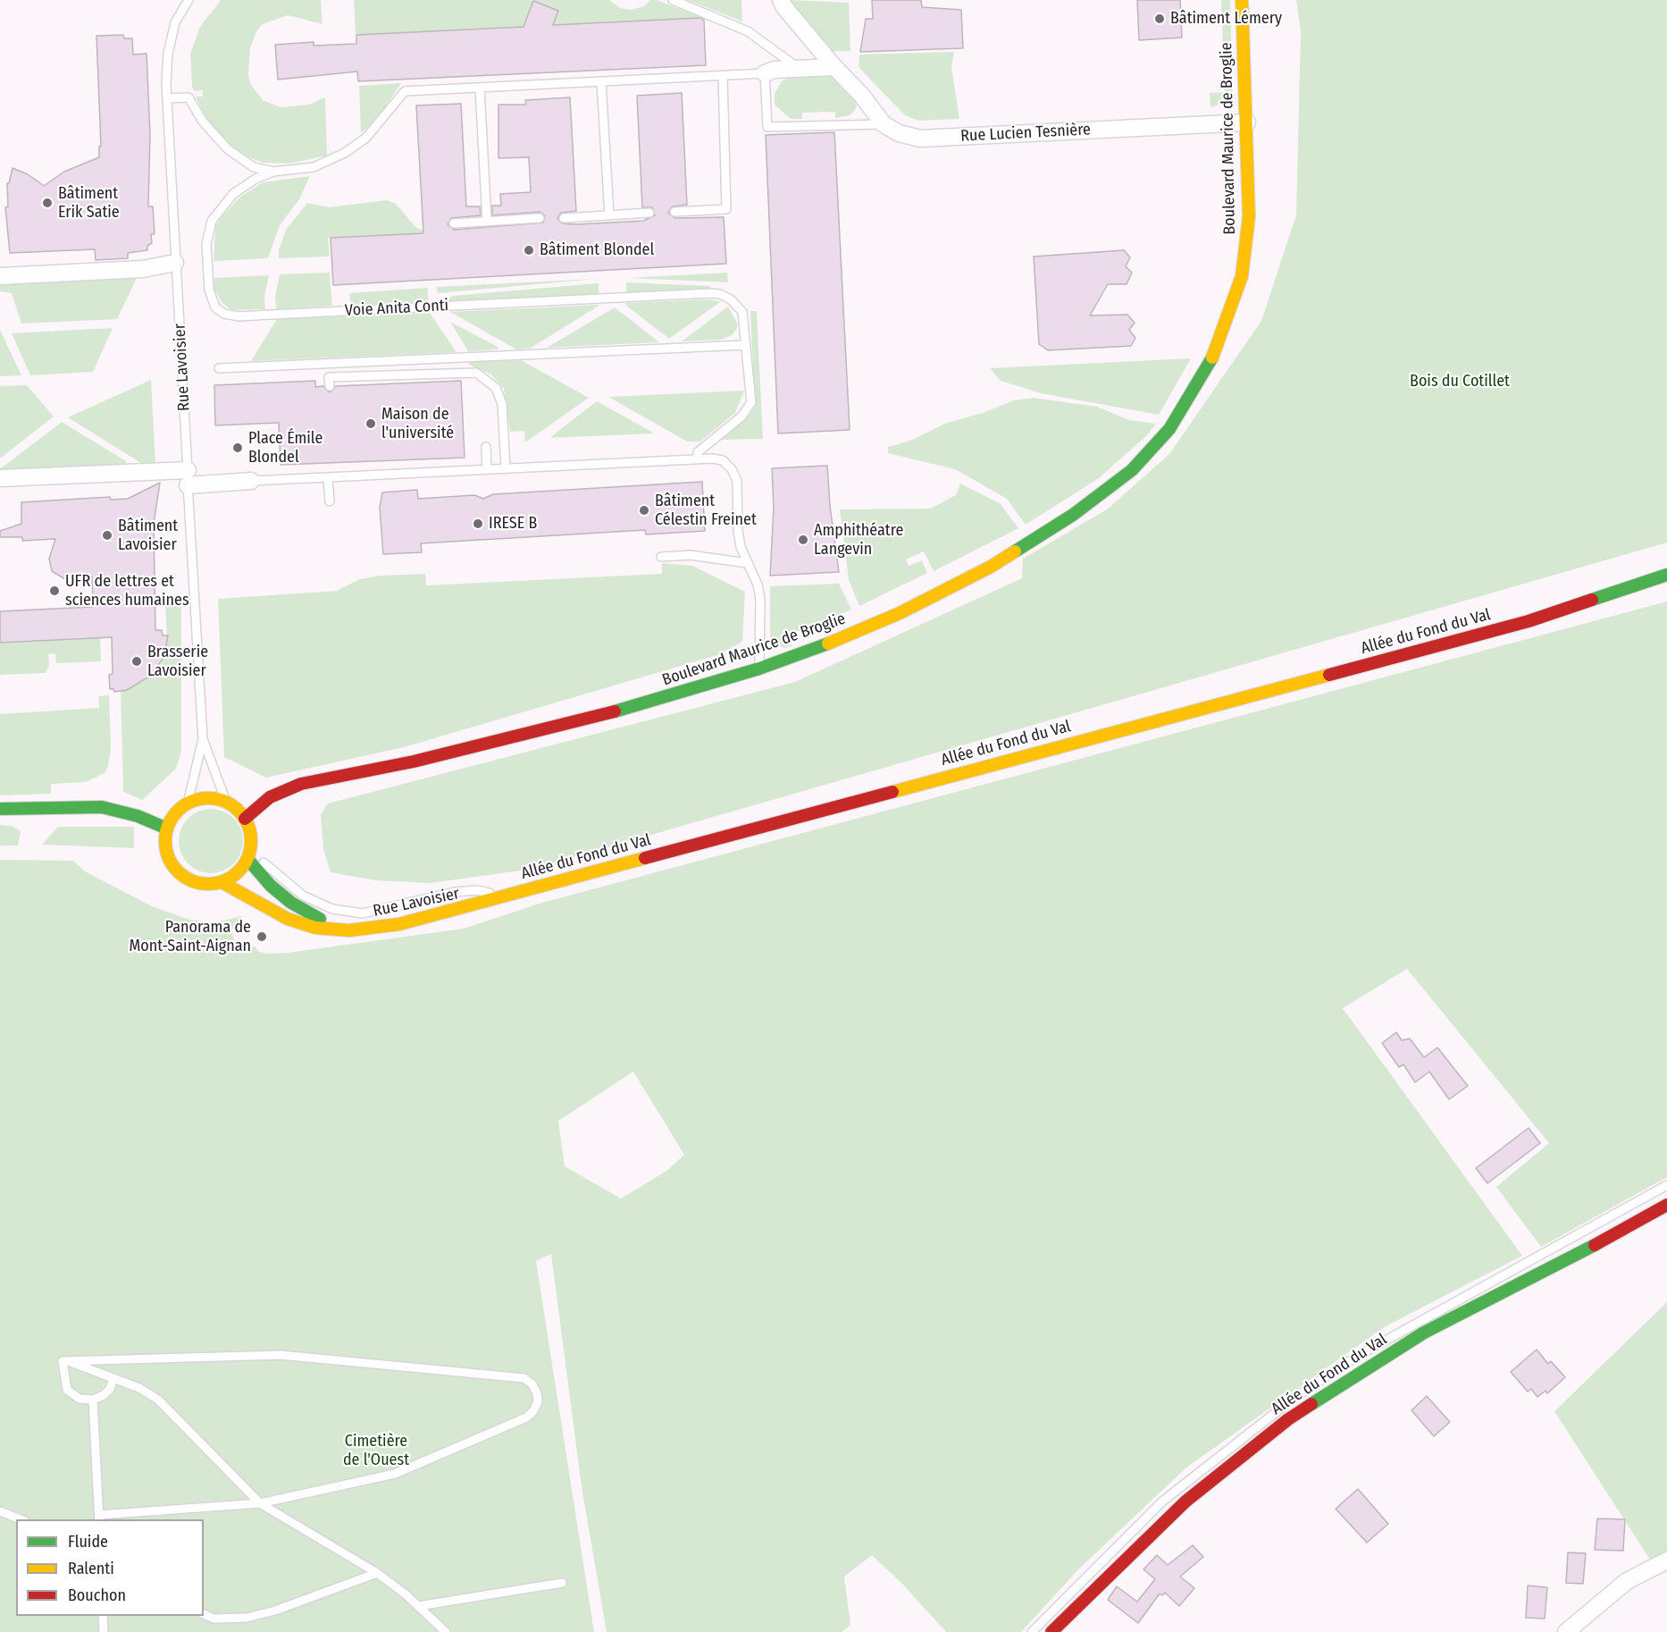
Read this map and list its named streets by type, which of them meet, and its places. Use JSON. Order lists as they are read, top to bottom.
{
  "streets": {
    "street": ["Rue Lucien Tesnière", "Boulevard Maurice de Broglie", "Allée du Fond du Val"],
    "lane": ["Voie Anita Conti", "Rue Lavoisier"]
  },
  "crossings": [
    ["Rue Lucien Tesnière", "Boulevard Maurice de Broglie"],
    ["Boulevard Maurice de Broglie", "Rue Lavoisier"],
    ["Boulevard Maurice de Broglie", "Allée du Fond du Val"],
    ["Voie Anita Conti", "Rue Lavoisier"],
    ["Rue Lavoisier", "Allée du Fond du Val"]
  ],
  "parks": ["Bois du Cotillet", "Cimetière de l'Ouest"],
  "places": [
    "Bâtiment Lémery",
    "Bâtiment Erik Satie",
    "Bâtiment Blondel",
    "Maison de l'université",
    "Place Émile Blondel",
    "Bâtiment Célestin Freinet",
    "IRESE B",
    "Bâtiment Lavoisier",
    "Amphithéatre Langevin",
    "UFR de lettres et sciences humaines",
    "Brasserie Lavoisier",
    "Panorama de Mont-Saint-Aignan"
  ],
  "legend": ["Fluide", "Ralenti", "Bouchon"]
}
